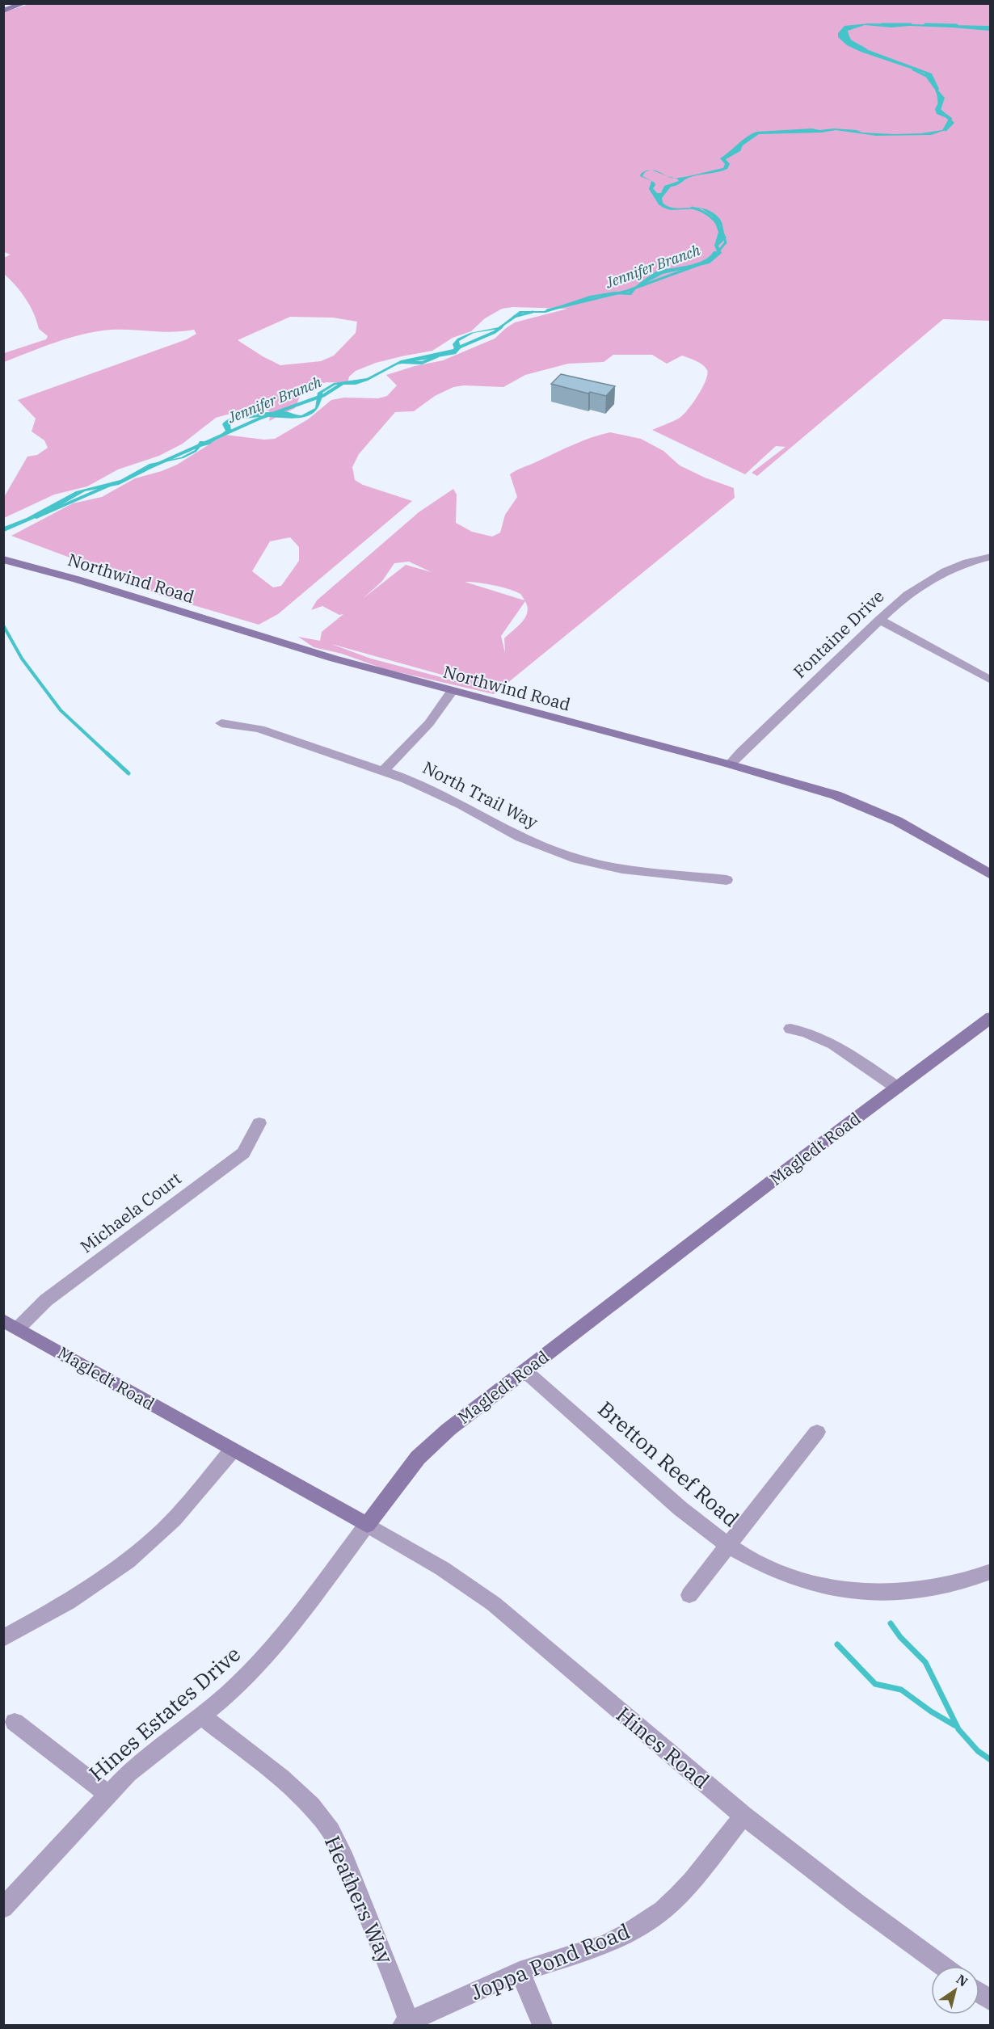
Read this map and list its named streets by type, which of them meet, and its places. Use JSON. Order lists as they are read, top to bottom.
{
  "streets": {
    "street": [
      "Northwind Road",
      "Fontaine Drive",
      "North Trail Way",
      "Magledt Road",
      "Michaela Court",
      "Bretton Reef Road",
      "Hines Estates Drive",
      "Hines Road",
      "Heathers Way",
      "Joppa Pond Road"
    ]
  },
  "crossings": [
    ["Northwind Road", "Fontaine Drive"],
    ["Magledt Road", "Michaela Court"],
    ["Magledt Road", "Bretton Reef Road"],
    ["Magledt Road", "Hines Estates Drive"],
    ["Magledt Road", "Hines Road"],
    ["Hines Estates Drive", "Hines Road"],
    ["Hines Estates Drive", "Heathers Way"],
    ["Hines Road", "Joppa Pond Road"],
    ["Heathers Way", "Joppa Pond Road"]
  ],
  "water": ["Jennifer Branch"],
  "north": "top right"
}
